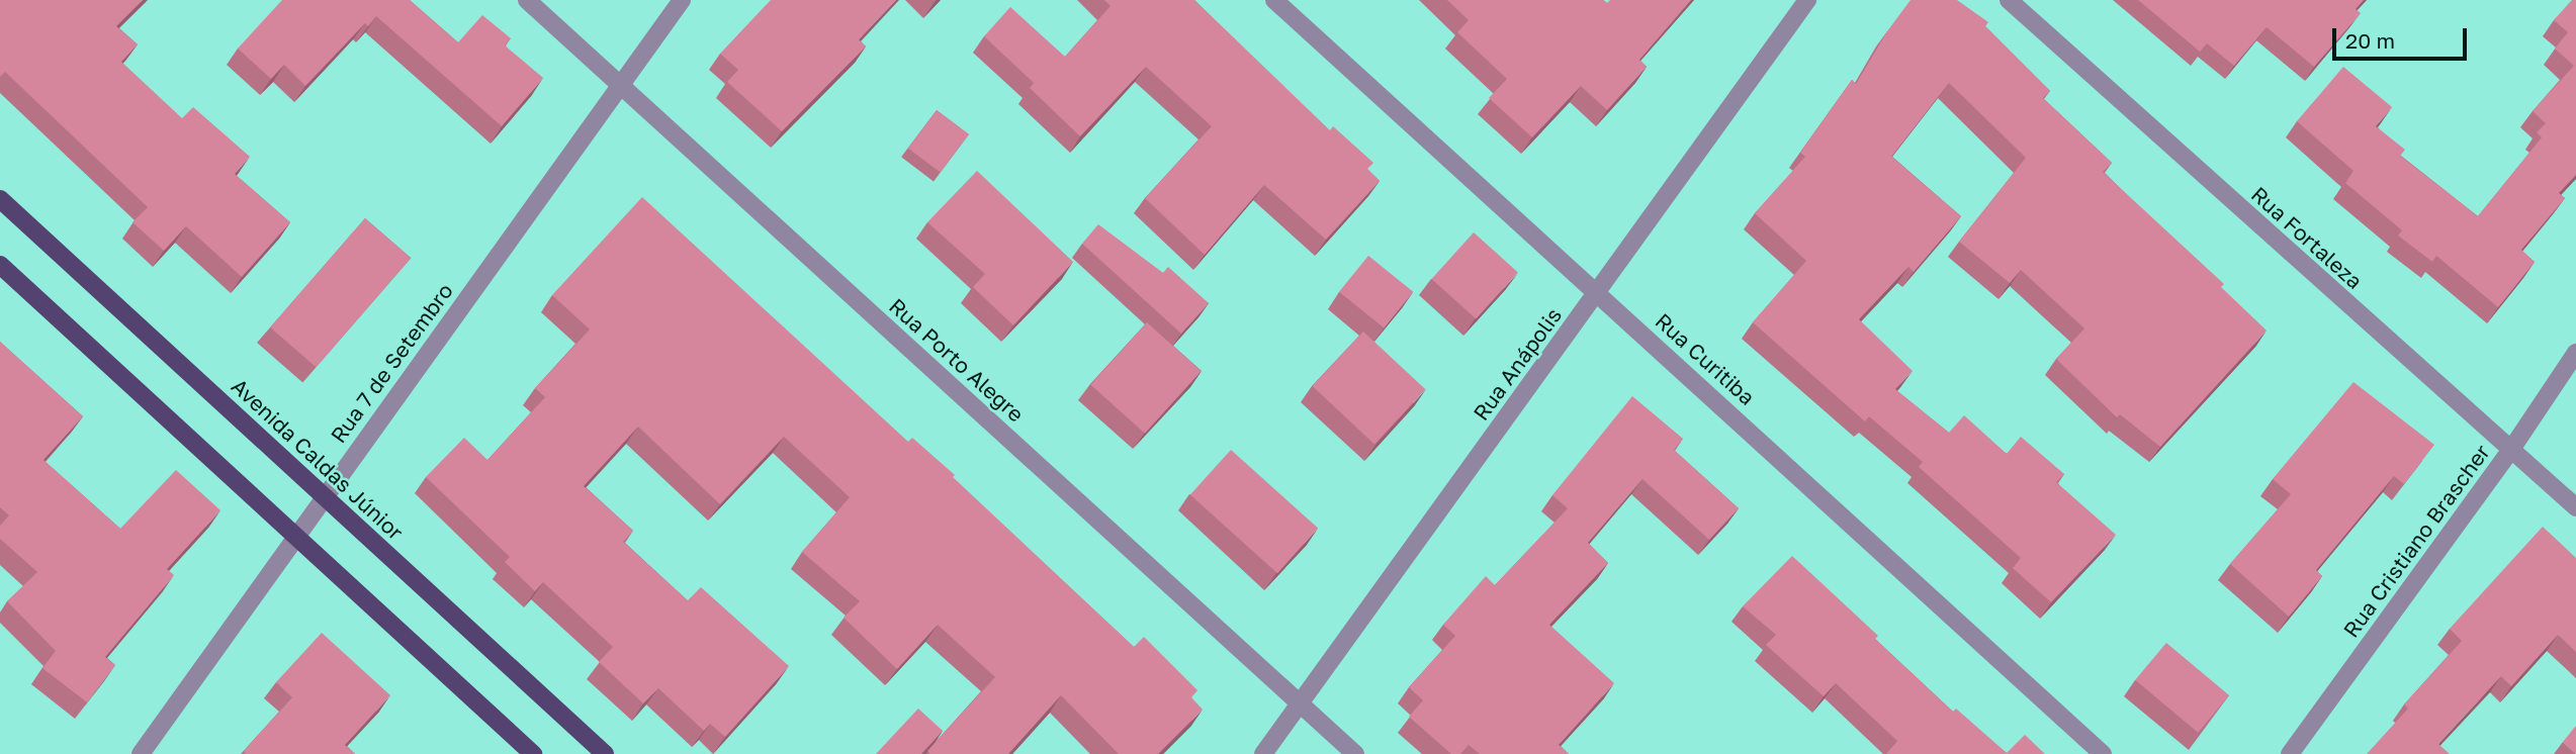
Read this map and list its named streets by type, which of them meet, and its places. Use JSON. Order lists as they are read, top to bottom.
{
  "streets": {
    "main road": ["Avenida Caldas Júnior"],
    "street": [
      "Rua Fortaleza",
      "Rua Curitiba",
      "Rua Porto Alegre",
      "Rua 7 de Setembro",
      "Rua Anápolis",
      "Rua Cristiano Brascher"
    ]
  },
  "crossings": [
    ["Rua Fortaleza", "Rua Cristiano Brascher"],
    ["Rua Curitiba", "Rua Anápolis"],
    ["Rua Porto Alegre", "Rua 7 de Setembro"],
    ["Rua Porto Alegre", "Rua Anápolis"],
    ["Rua 7 de Setembro", "Avenida Caldas Júnior"]
  ],
  "scale_bar": "20 m"
}
